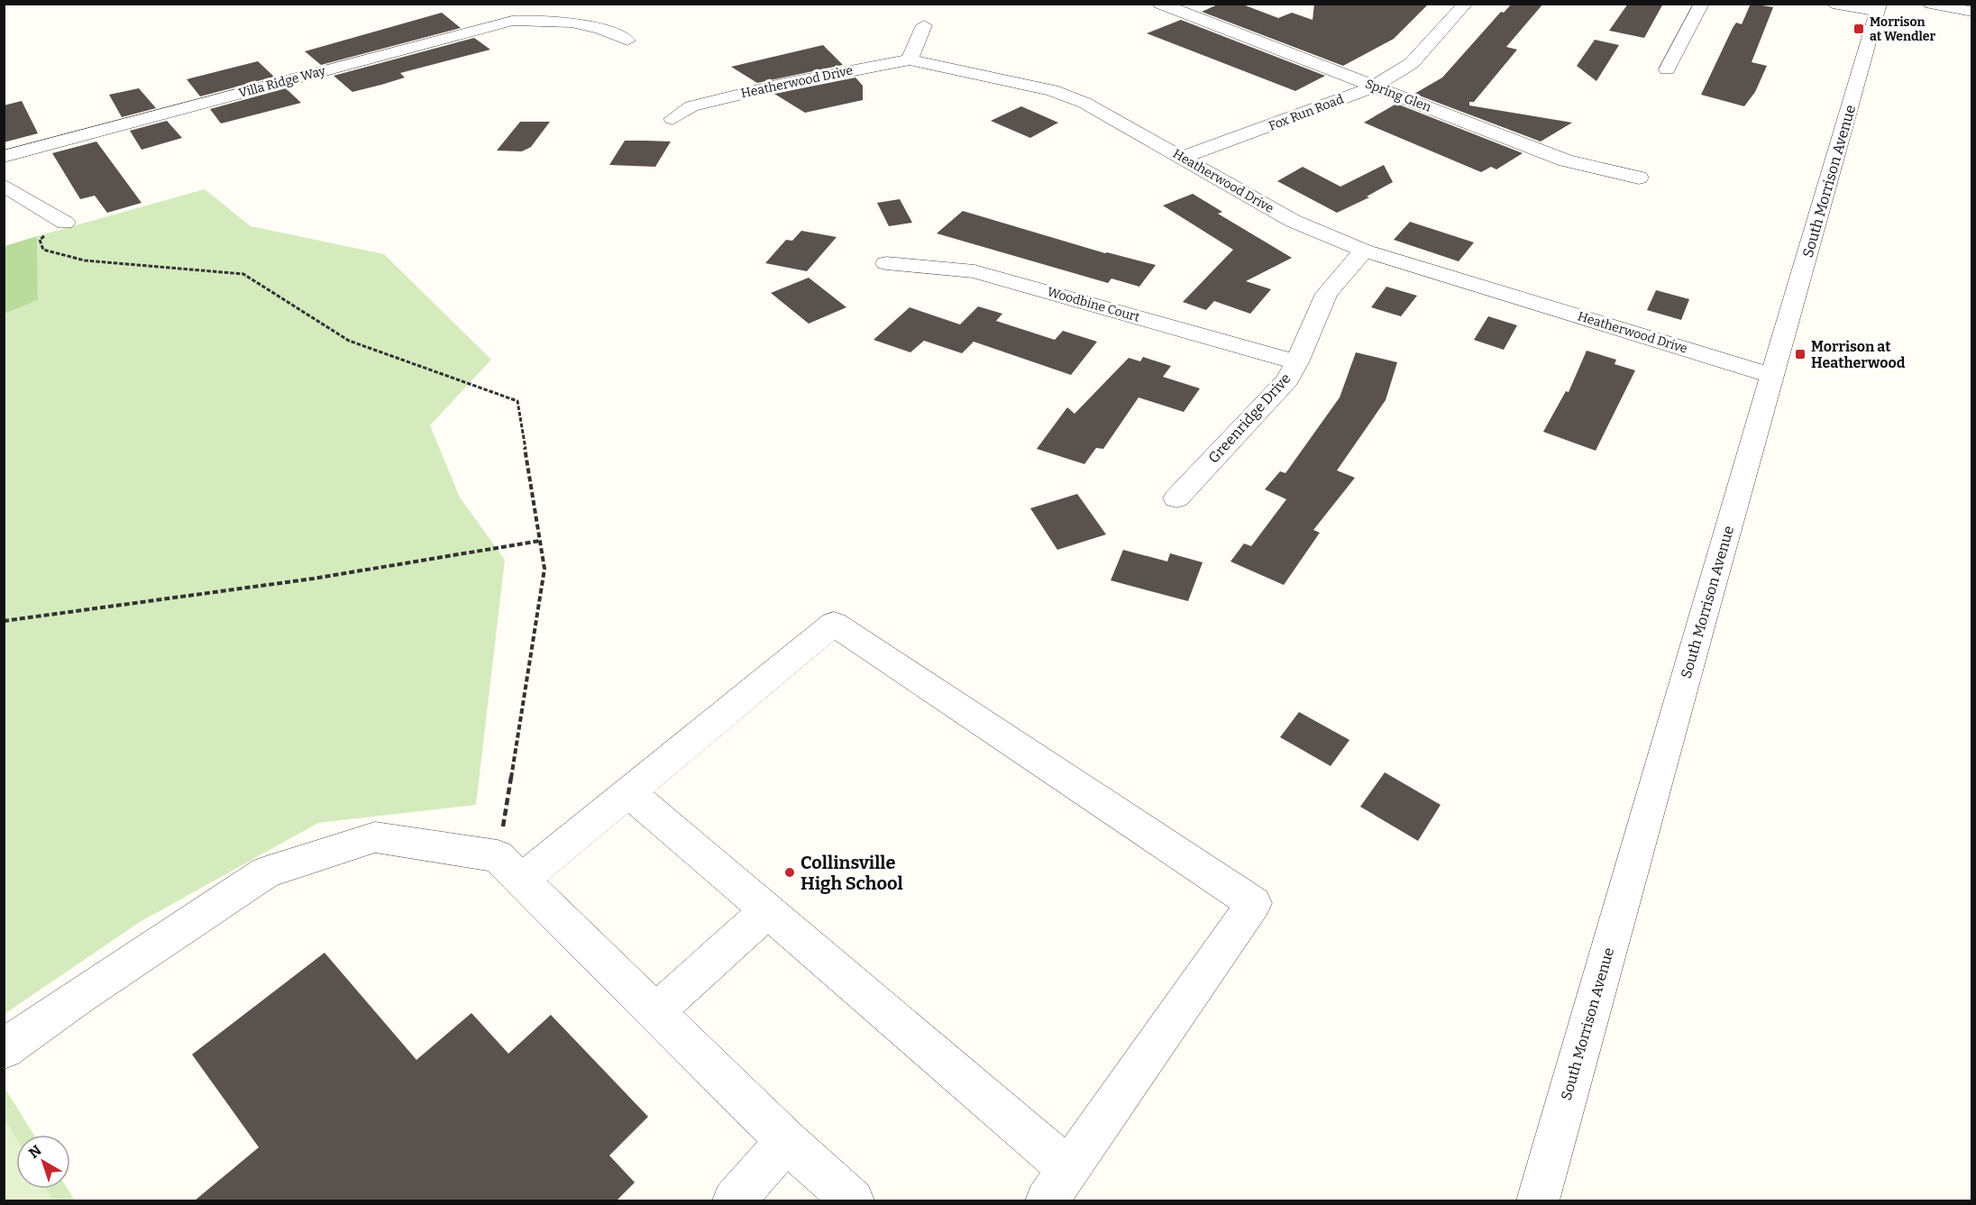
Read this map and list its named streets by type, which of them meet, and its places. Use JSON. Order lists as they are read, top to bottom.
{
  "streets": {
    "street": [
      "Villa Ridge Way",
      "Heatherwood Drive",
      "Spring Glen",
      "Fox Run Road",
      "South Morrison Avenue",
      "Woodbine Court",
      "Greenridge Drive"
    ]
  },
  "crossings": [
    ["Heatherwood Drive", "Fox Run Road"],
    ["Heatherwood Drive", "South Morrison Avenue"],
    ["Heatherwood Drive", "Greenridge Drive"],
    ["Spring Glen", "Fox Run Road"],
    ["Woodbine Court", "Greenridge Drive"]
  ],
  "places": {
    "transit": ["Morrison at Wendler", "Morrison at Heatherwood"],
    "other": ["Collinsville High School"]
  },
  "north": "top left"
}
